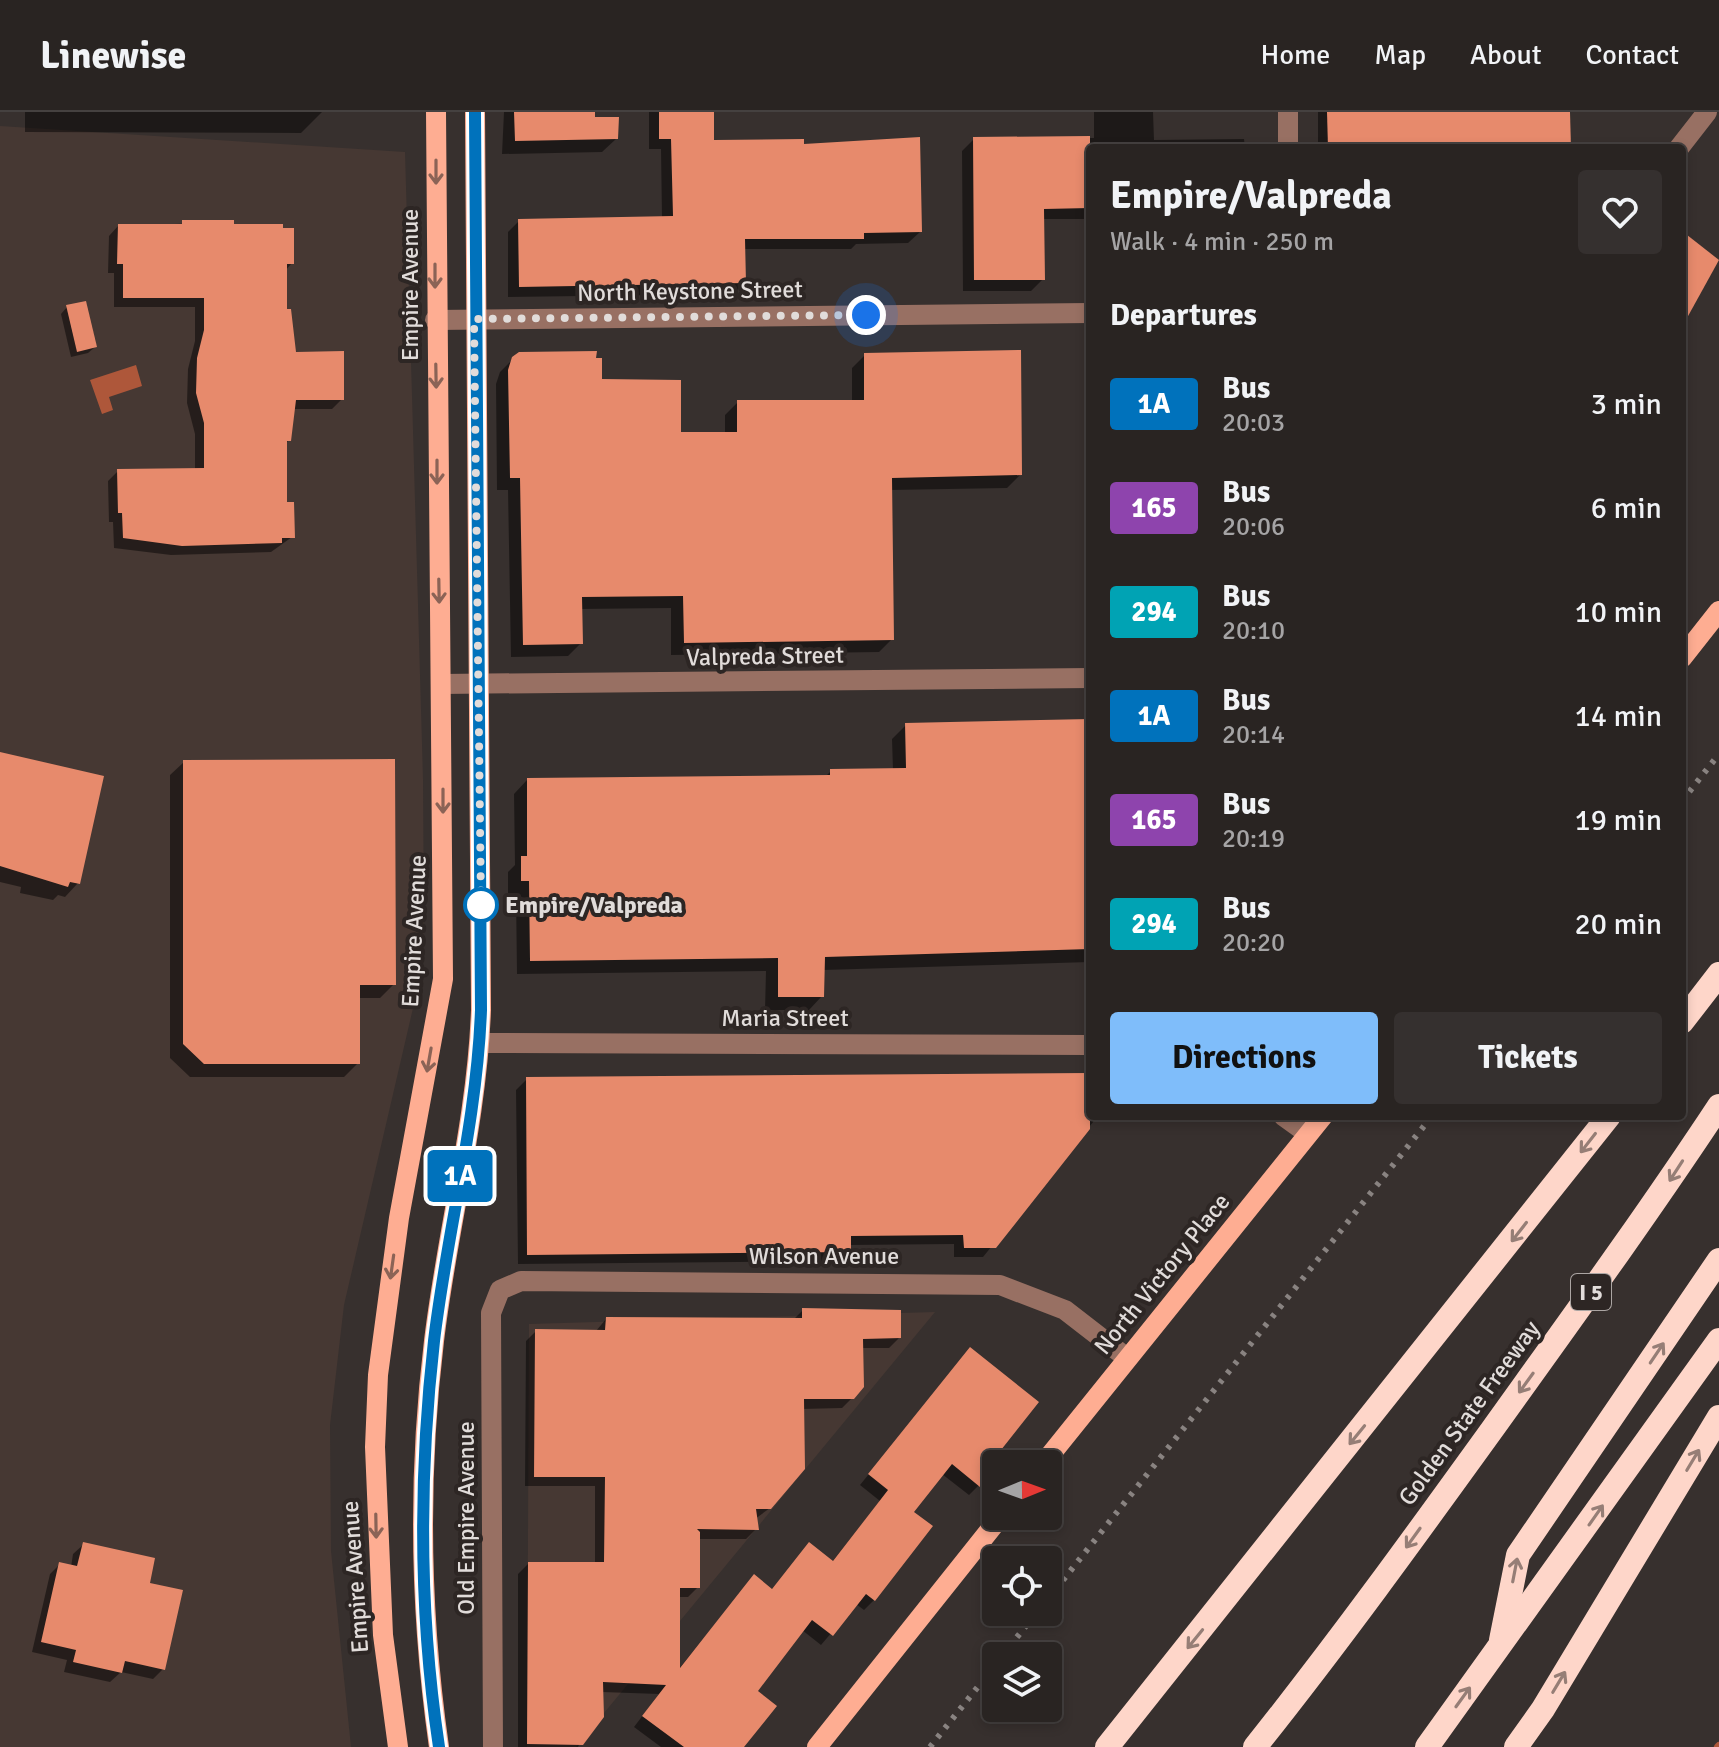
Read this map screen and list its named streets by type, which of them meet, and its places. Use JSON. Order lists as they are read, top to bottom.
{
  "streets": {
    "highway": ["I 5", "Golden State Freeway"],
    "main road": ["Empire Avenue", "North Victory Place"],
    "street": [
      "North Keystone Street",
      "Valpreda Street",
      "Maria Street",
      "Wilson Avenue",
      "Old Empire Avenue"
    ]
  },
  "crossings": [
    ["Empire Avenue", "North Keystone Street"],
    ["Empire Avenue", "Valpreda Street"],
    ["Wilson Avenue", "North Victory Place"],
    ["Wilson Avenue", "Old Empire Avenue"]
  ],
  "places": ["Empire/Valpreda"],
  "lines": ["bus line 1A"],
  "north": "right",
  "page": {
    "header": "Linewise",
    "nav": [
      "Home",
      "Map",
      "About",
      "Contact"
    ],
    "on_map": "1A",
    "heading": [
      ["Empire/Valpreda", "Walk · 4 min · 250 m"],
      "Departures"
    ],
    "list": [
      {
        "mark": "1A",
        "name": "Bus",
        "note": "20:03",
        "value": "3 min"
      },
      {
        "mark": "165",
        "name": "Bus",
        "note": "20:06",
        "value": "6 min"
      },
      {
        "mark": "294",
        "name": "Bus",
        "note": "20:10",
        "value": "10 min"
      },
      {
        "mark": "1A",
        "name": "Bus",
        "note": "20:14",
        "value": "14 min"
      },
      {
        "mark": "165",
        "name": "Bus",
        "note": "20:19",
        "value": "19 min"
      },
      {
        "mark": "294",
        "name": "Bus",
        "note": "20:20",
        "value": "20 min"
      }
    ],
    "buttons": ["Directions", "Tickets"]
  }
}
